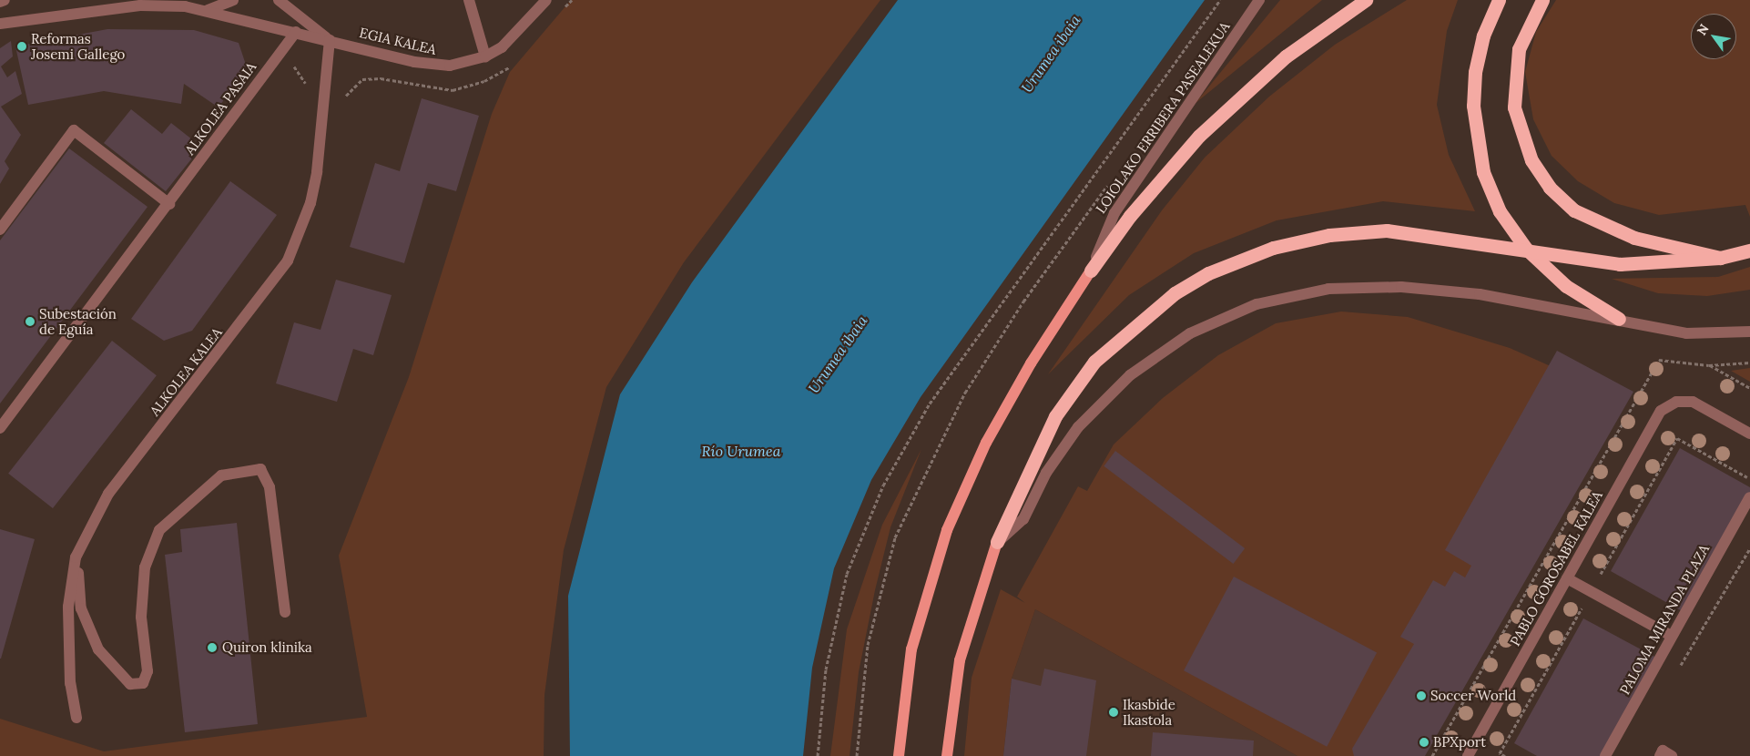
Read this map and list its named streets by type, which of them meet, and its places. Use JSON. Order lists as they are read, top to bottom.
{
  "streets": {
    "main road": ["LOIOLAKO ERRIBERA PASEALEKUA"],
    "street": [
      "EGIA KALEA",
      "ALKOLEA PASAIA",
      "ALKOLEA KALEA",
      "PABLO GOROSABEL KALEA",
      "PALOMA MIRANDA PLAZA"
    ]
  },
  "crossings": [
    ["EGIA KALEA", "ALKOLEA PASAIA"],
    ["EGIA KALEA", "ALKOLEA KALEA"]
  ],
  "water": ["Urumea ibaia", "Río Urumea"],
  "places": [
    "Reformas Josemi Gallego",
    "Subestación de Eguía",
    "Quiron klinika",
    "Soccer World",
    "Ikasbide Ikastola",
    "BPXport"
  ],
  "north": "top left"
}
